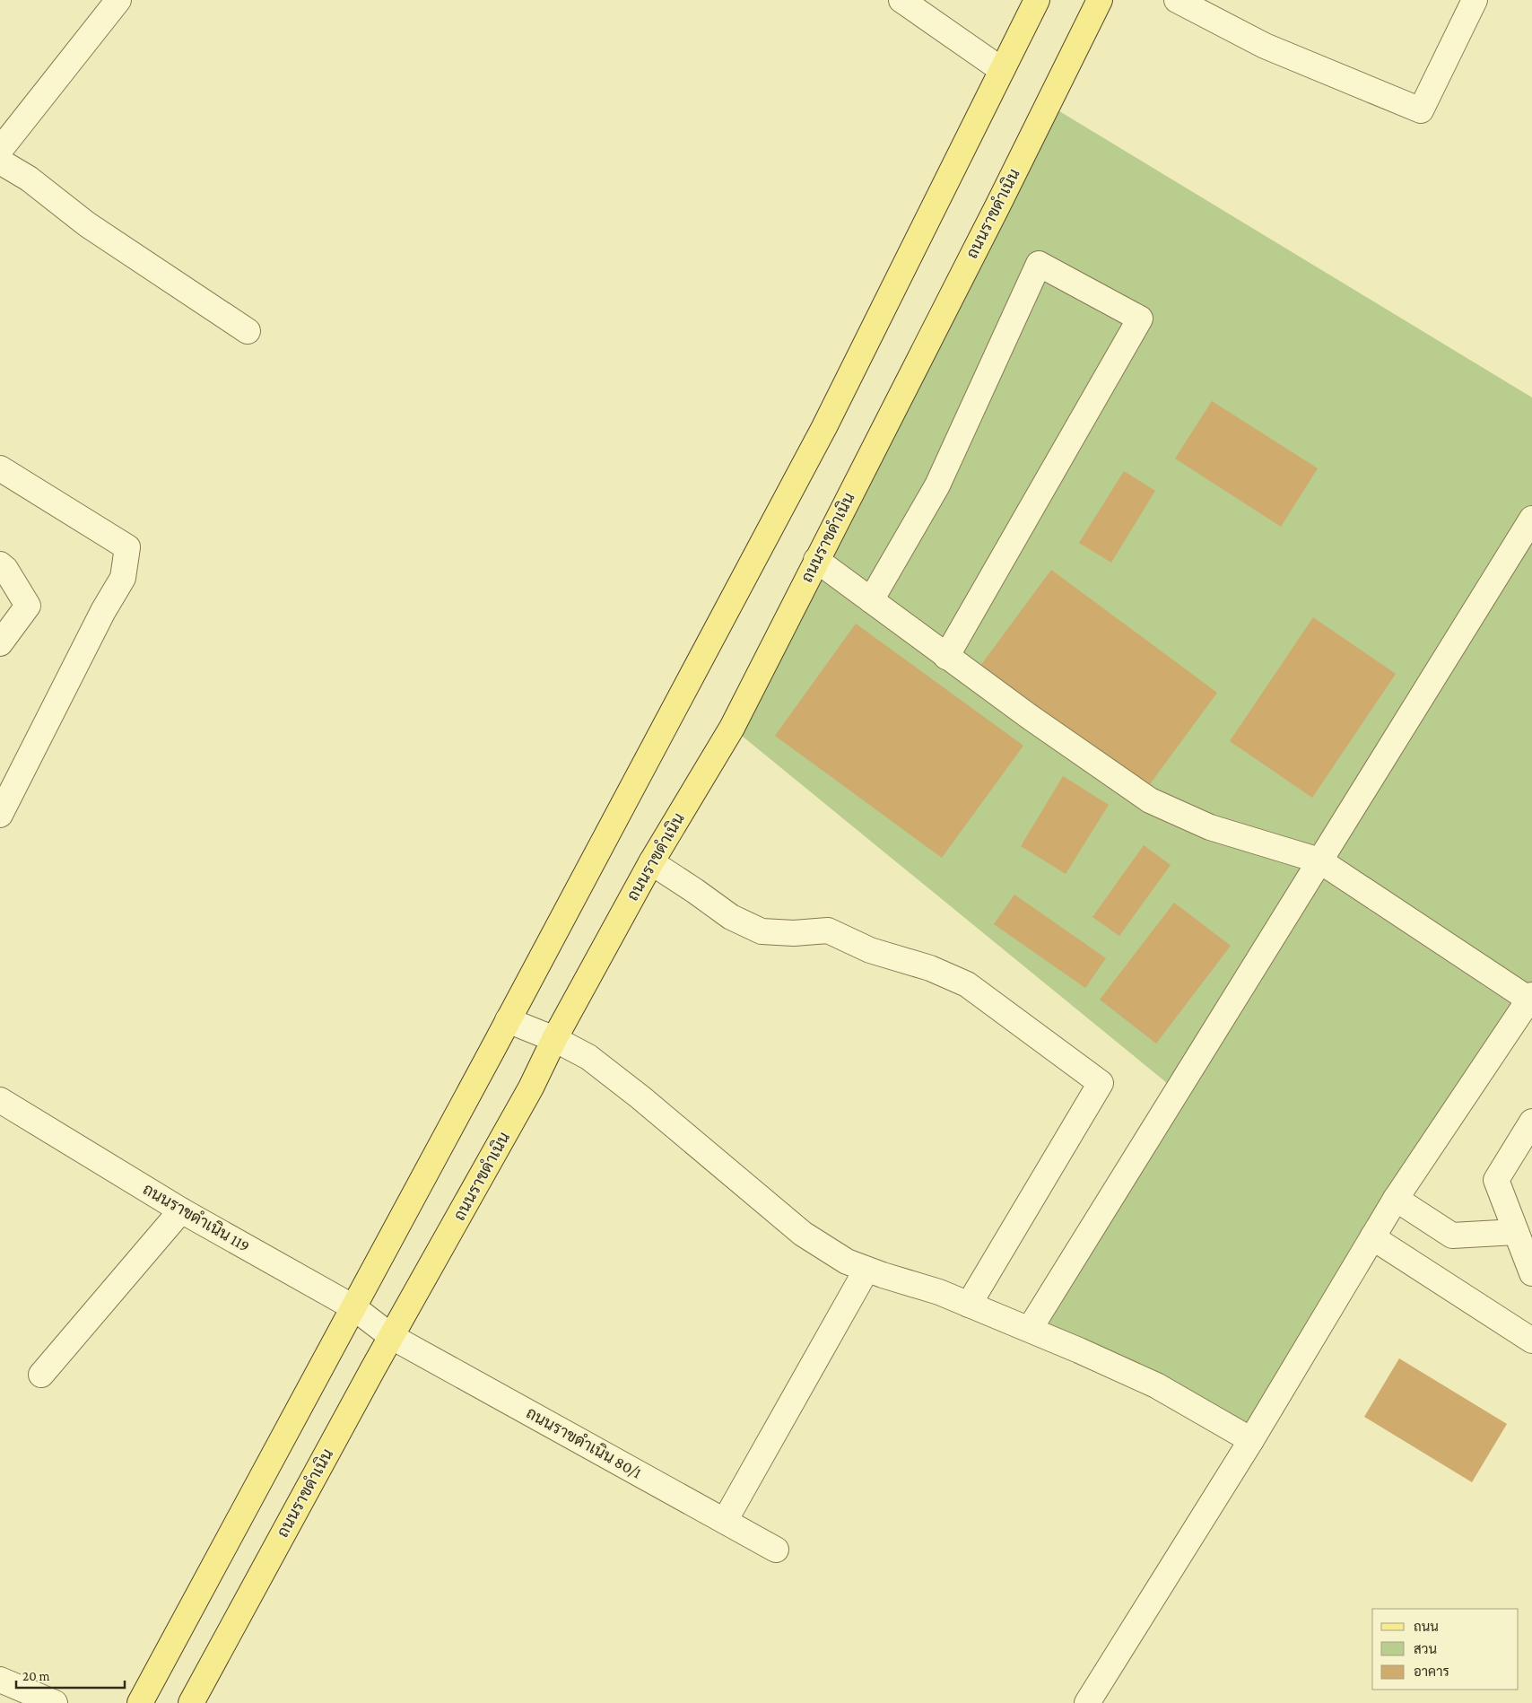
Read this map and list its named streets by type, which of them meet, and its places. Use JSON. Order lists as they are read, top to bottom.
{
  "streets": {
    "main road": ["ถนนราขดำเนิน"],
    "street": ["ถนนราขดำเนิน 119", "ถนนราขดำเนิน 80/1"]
  },
  "crossings": [
    ["ถนนราขดำเนิน", "ถนนราขดำเนิน 119"],
    ["ถนนราขดำเนิน", "ถนนราขดำเนิน 80/1"],
    ["ถนนราขดำเนิน 119", "ถนนราขดำเนิน 80/1"]
  ],
  "legend": ["ถนน", "สวน", "อาคาร"],
  "scale_bar": "20 m"
}
